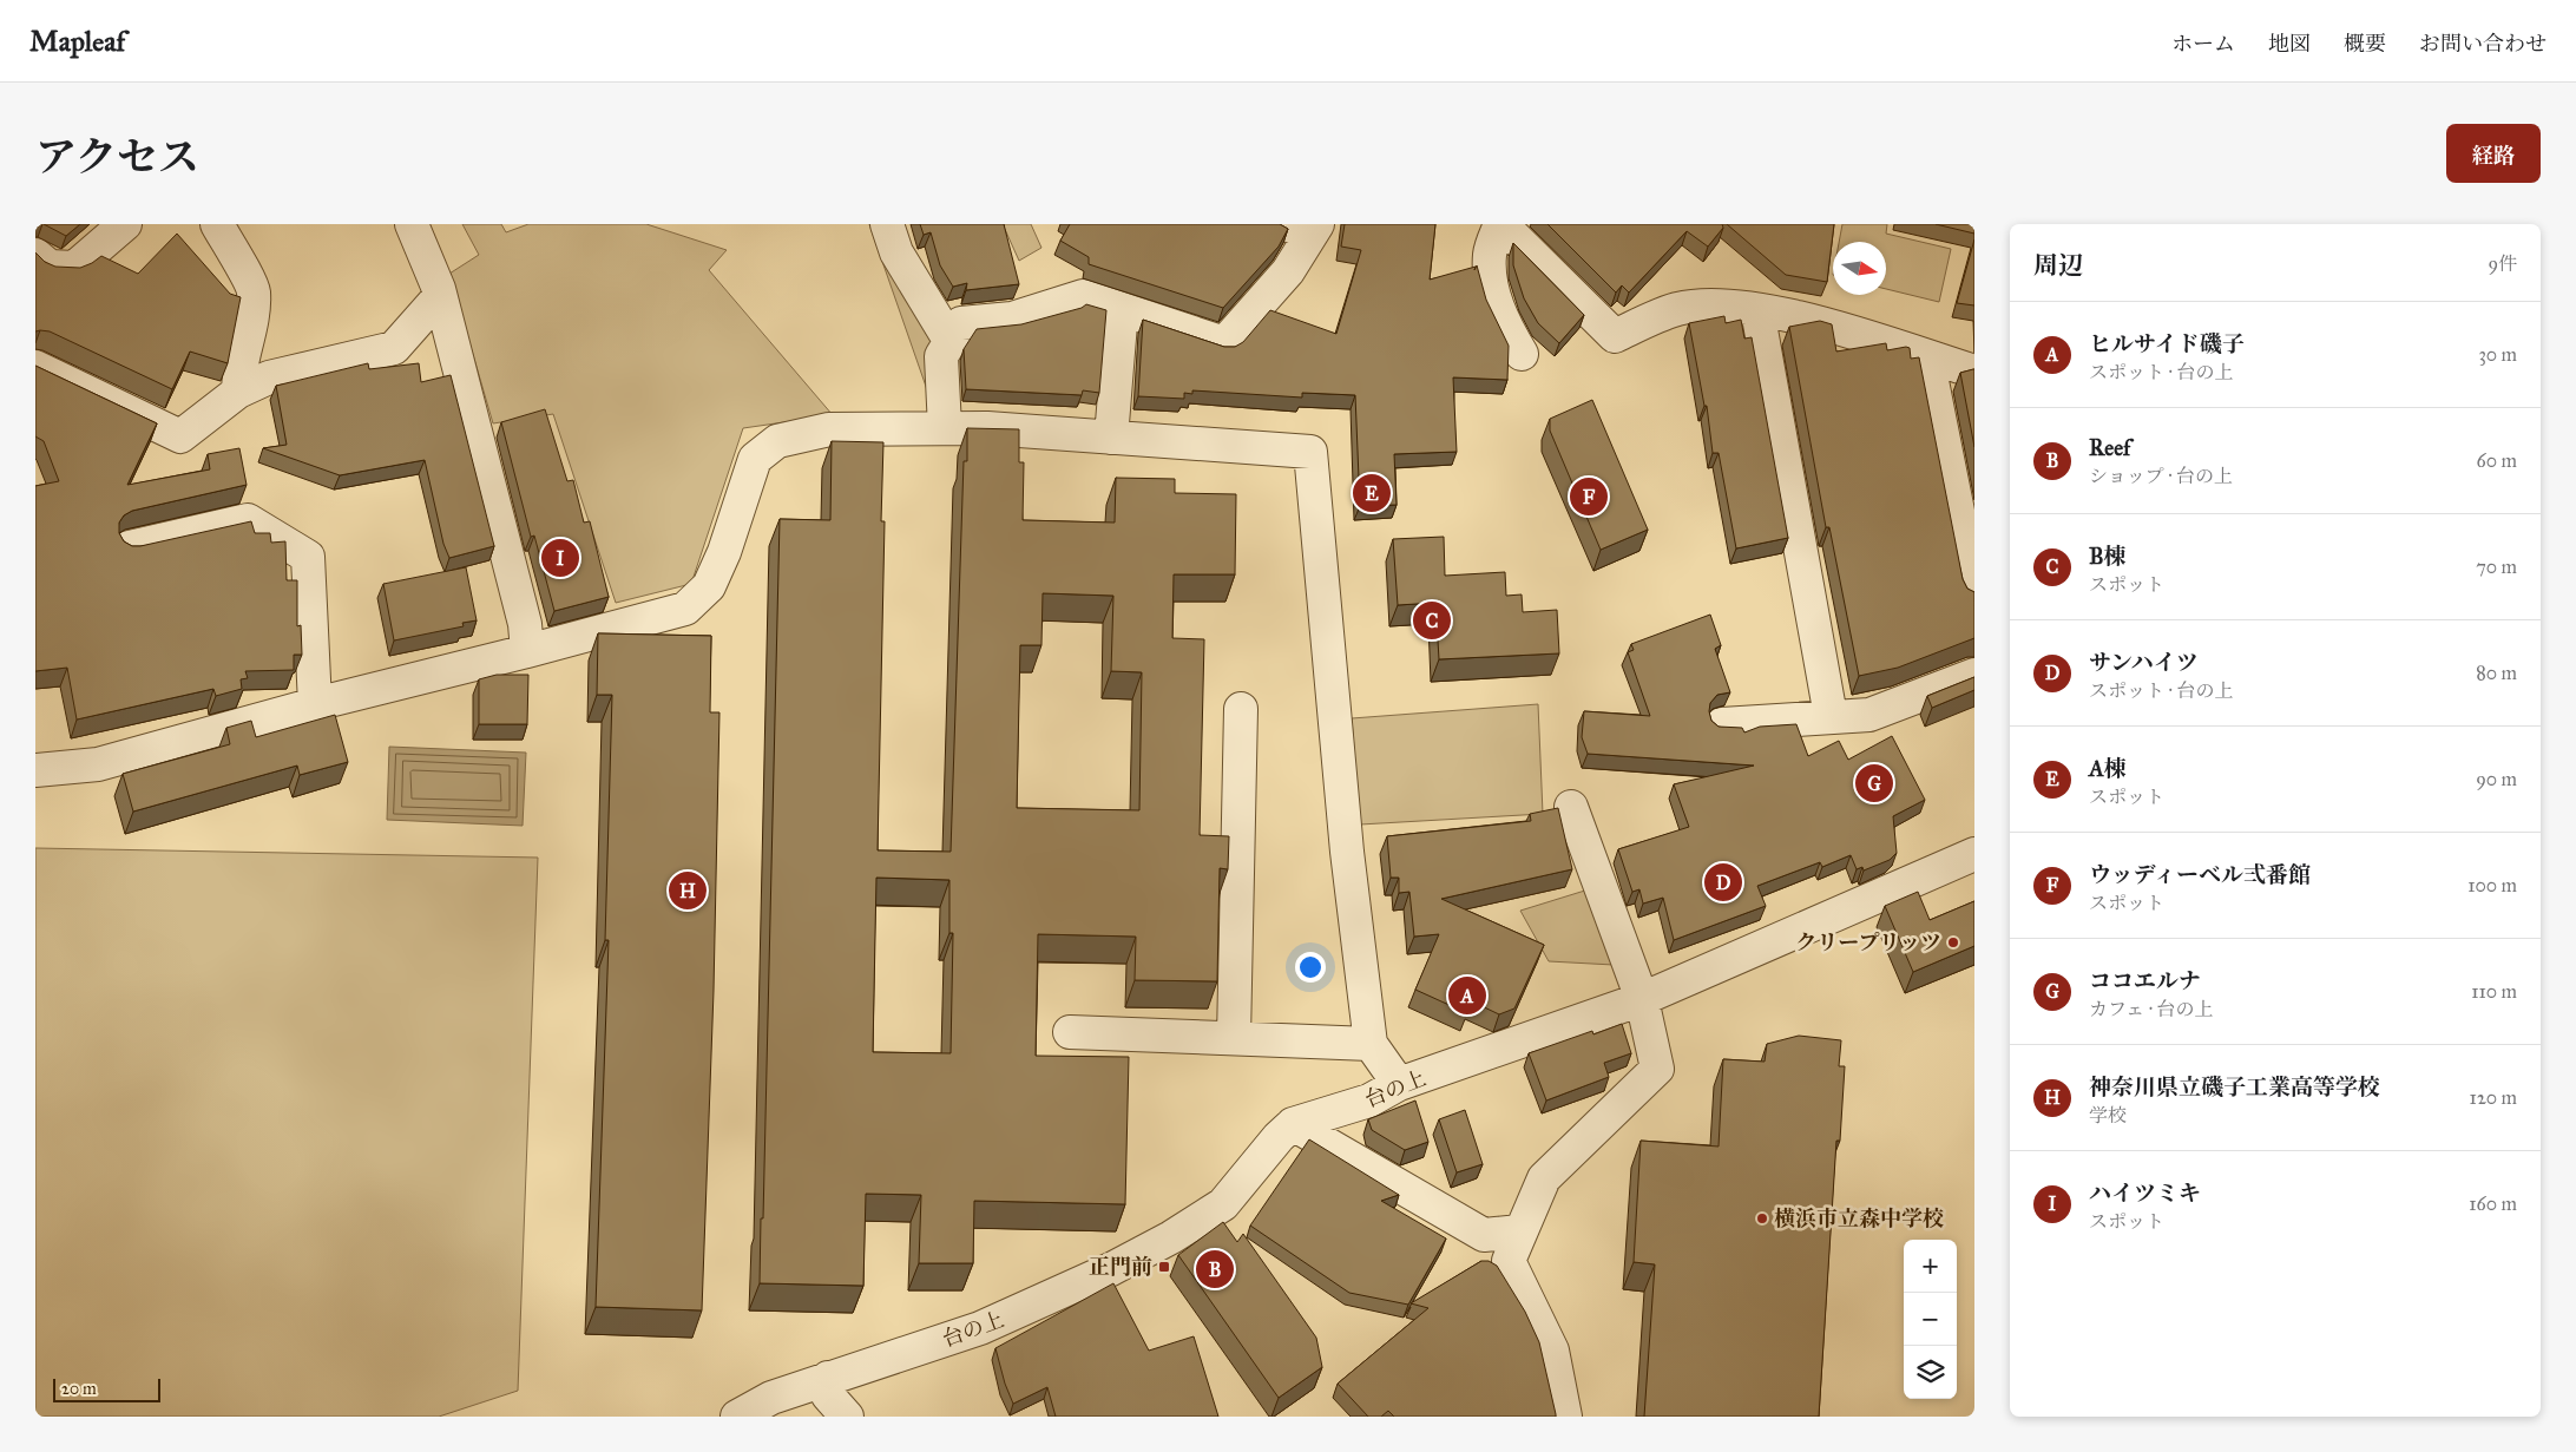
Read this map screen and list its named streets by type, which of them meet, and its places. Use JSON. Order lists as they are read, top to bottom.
{
  "streets": {
    "street": ["台の上"]
  },
  "places": {
    "other": ["クリープリッツ", "横浜市立森中学校"],
    "transit": ["正門前"]
  },
  "scale_bar": "20 m",
  "north": "right",
  "page": {
    "header": "Mapleaf",
    "nav": [
      "ホーム",
      "地図",
      "概要",
      "お問い合わせ"
    ],
    "title": "アクセス",
    "buttons": "経路",
    "heading": ["周辺", "9件"],
    "list": [
      {
        "mark": "A",
        "name": "ヒルサイド磯子",
        "note": "スポット · 台の上",
        "value": "30 m"
      },
      {
        "mark": "B",
        "name": "Reef",
        "note": "ショップ · 台の上",
        "value": "60 m"
      },
      {
        "mark": "C",
        "name": "B棟",
        "note": "スポット",
        "value": "70 m"
      },
      {
        "mark": "D",
        "name": "サンハイツ",
        "note": "スポット · 台の上",
        "value": "80 m"
      },
      {
        "mark": "E",
        "name": "A棟",
        "note": "スポット",
        "value": "90 m"
      },
      {
        "mark": "F",
        "name": "ウッディーベル弍番館",
        "note": "スポット",
        "value": "100 m"
      },
      {
        "mark": "G",
        "name": "ココエルナ",
        "note": "カフェ · 台の上",
        "value": "110 m"
      },
      {
        "mark": "H",
        "name": "神奈川県立磯子工業高等学校",
        "note": "学校",
        "value": "120 m"
      },
      {
        "mark": "I",
        "name": "ハイツミキ",
        "note": "スポット",
        "value": "160 m"
      }
    ],
    "pins": [
      "E",
      "F",
      "I",
      "C",
      "G",
      "D",
      "H",
      "A",
      "B"
    ],
    "map_buttons": ["+", "−"],
    "scale": "20 m"
  }
}
